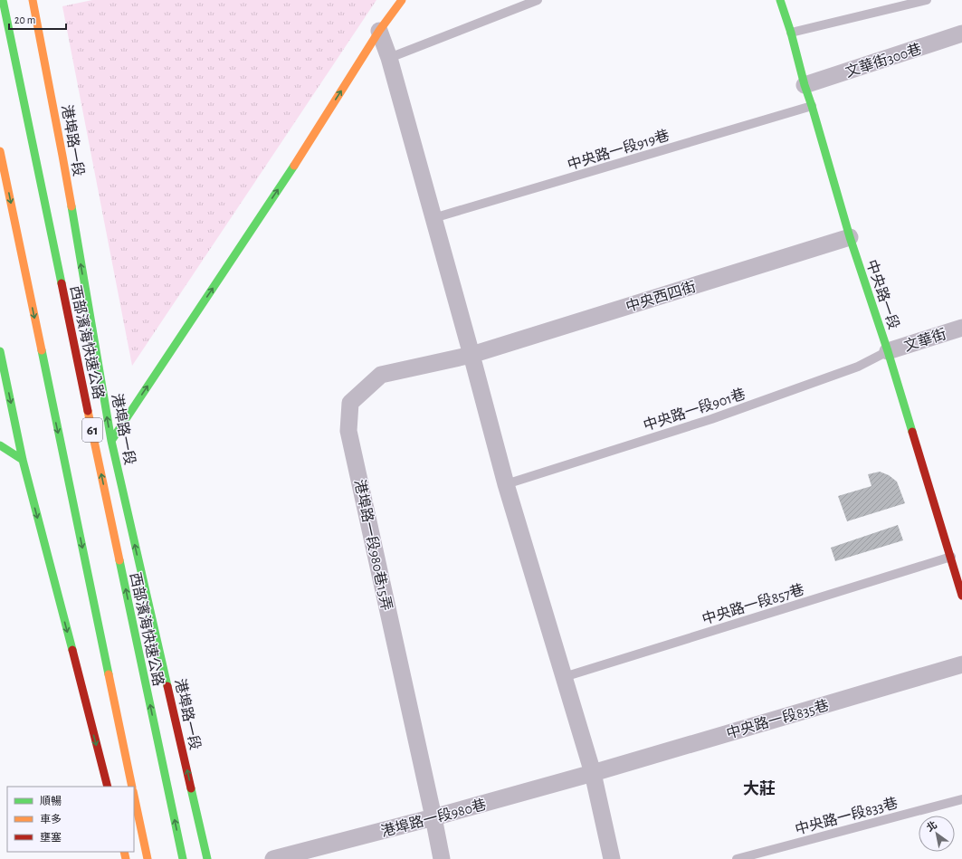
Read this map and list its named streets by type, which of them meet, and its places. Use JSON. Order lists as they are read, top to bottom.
{
  "streets": {
    "main road": [
      "港埠路一段",
      "中央路一段",
      "西部濱海快速公路",
      "61"
    ],
    "street": [
      "文華街300巷",
      "中央西四街",
      "文華街",
      "港埠路一段980巷15弄",
      "中央路一段835巷",
      "港埠路一段980巷"
    ],
    "lane": [
      "中央路一段919巷",
      "中央路一段901巷",
      "中央路一段857巷",
      "中央路一段833巷"
    ]
  },
  "crossings": [
    ["文華街300巷", "中央路一段"],
    ["中央路一段919巷", "中央路一段"],
    ["中央路一段", "中央西四街"],
    ["中央路一段", "文華街"],
    ["中央路一段", "中央路一段901巷"],
    ["中央路一段", "中央路一段857巷"],
    ["中央西四街", "港埠路一段980巷15弄"],
    ["文華街", "中央路一段901巷"],
    ["港埠路一段980巷15弄", "港埠路一段980巷"],
    ["中央路一段835巷", "港埠路一段980巷"]
  ],
  "districts": ["大莊"],
  "legend": ["順暢", "車多", "壅塞"],
  "scale_bar": "20 m",
  "north": "top left"
}
